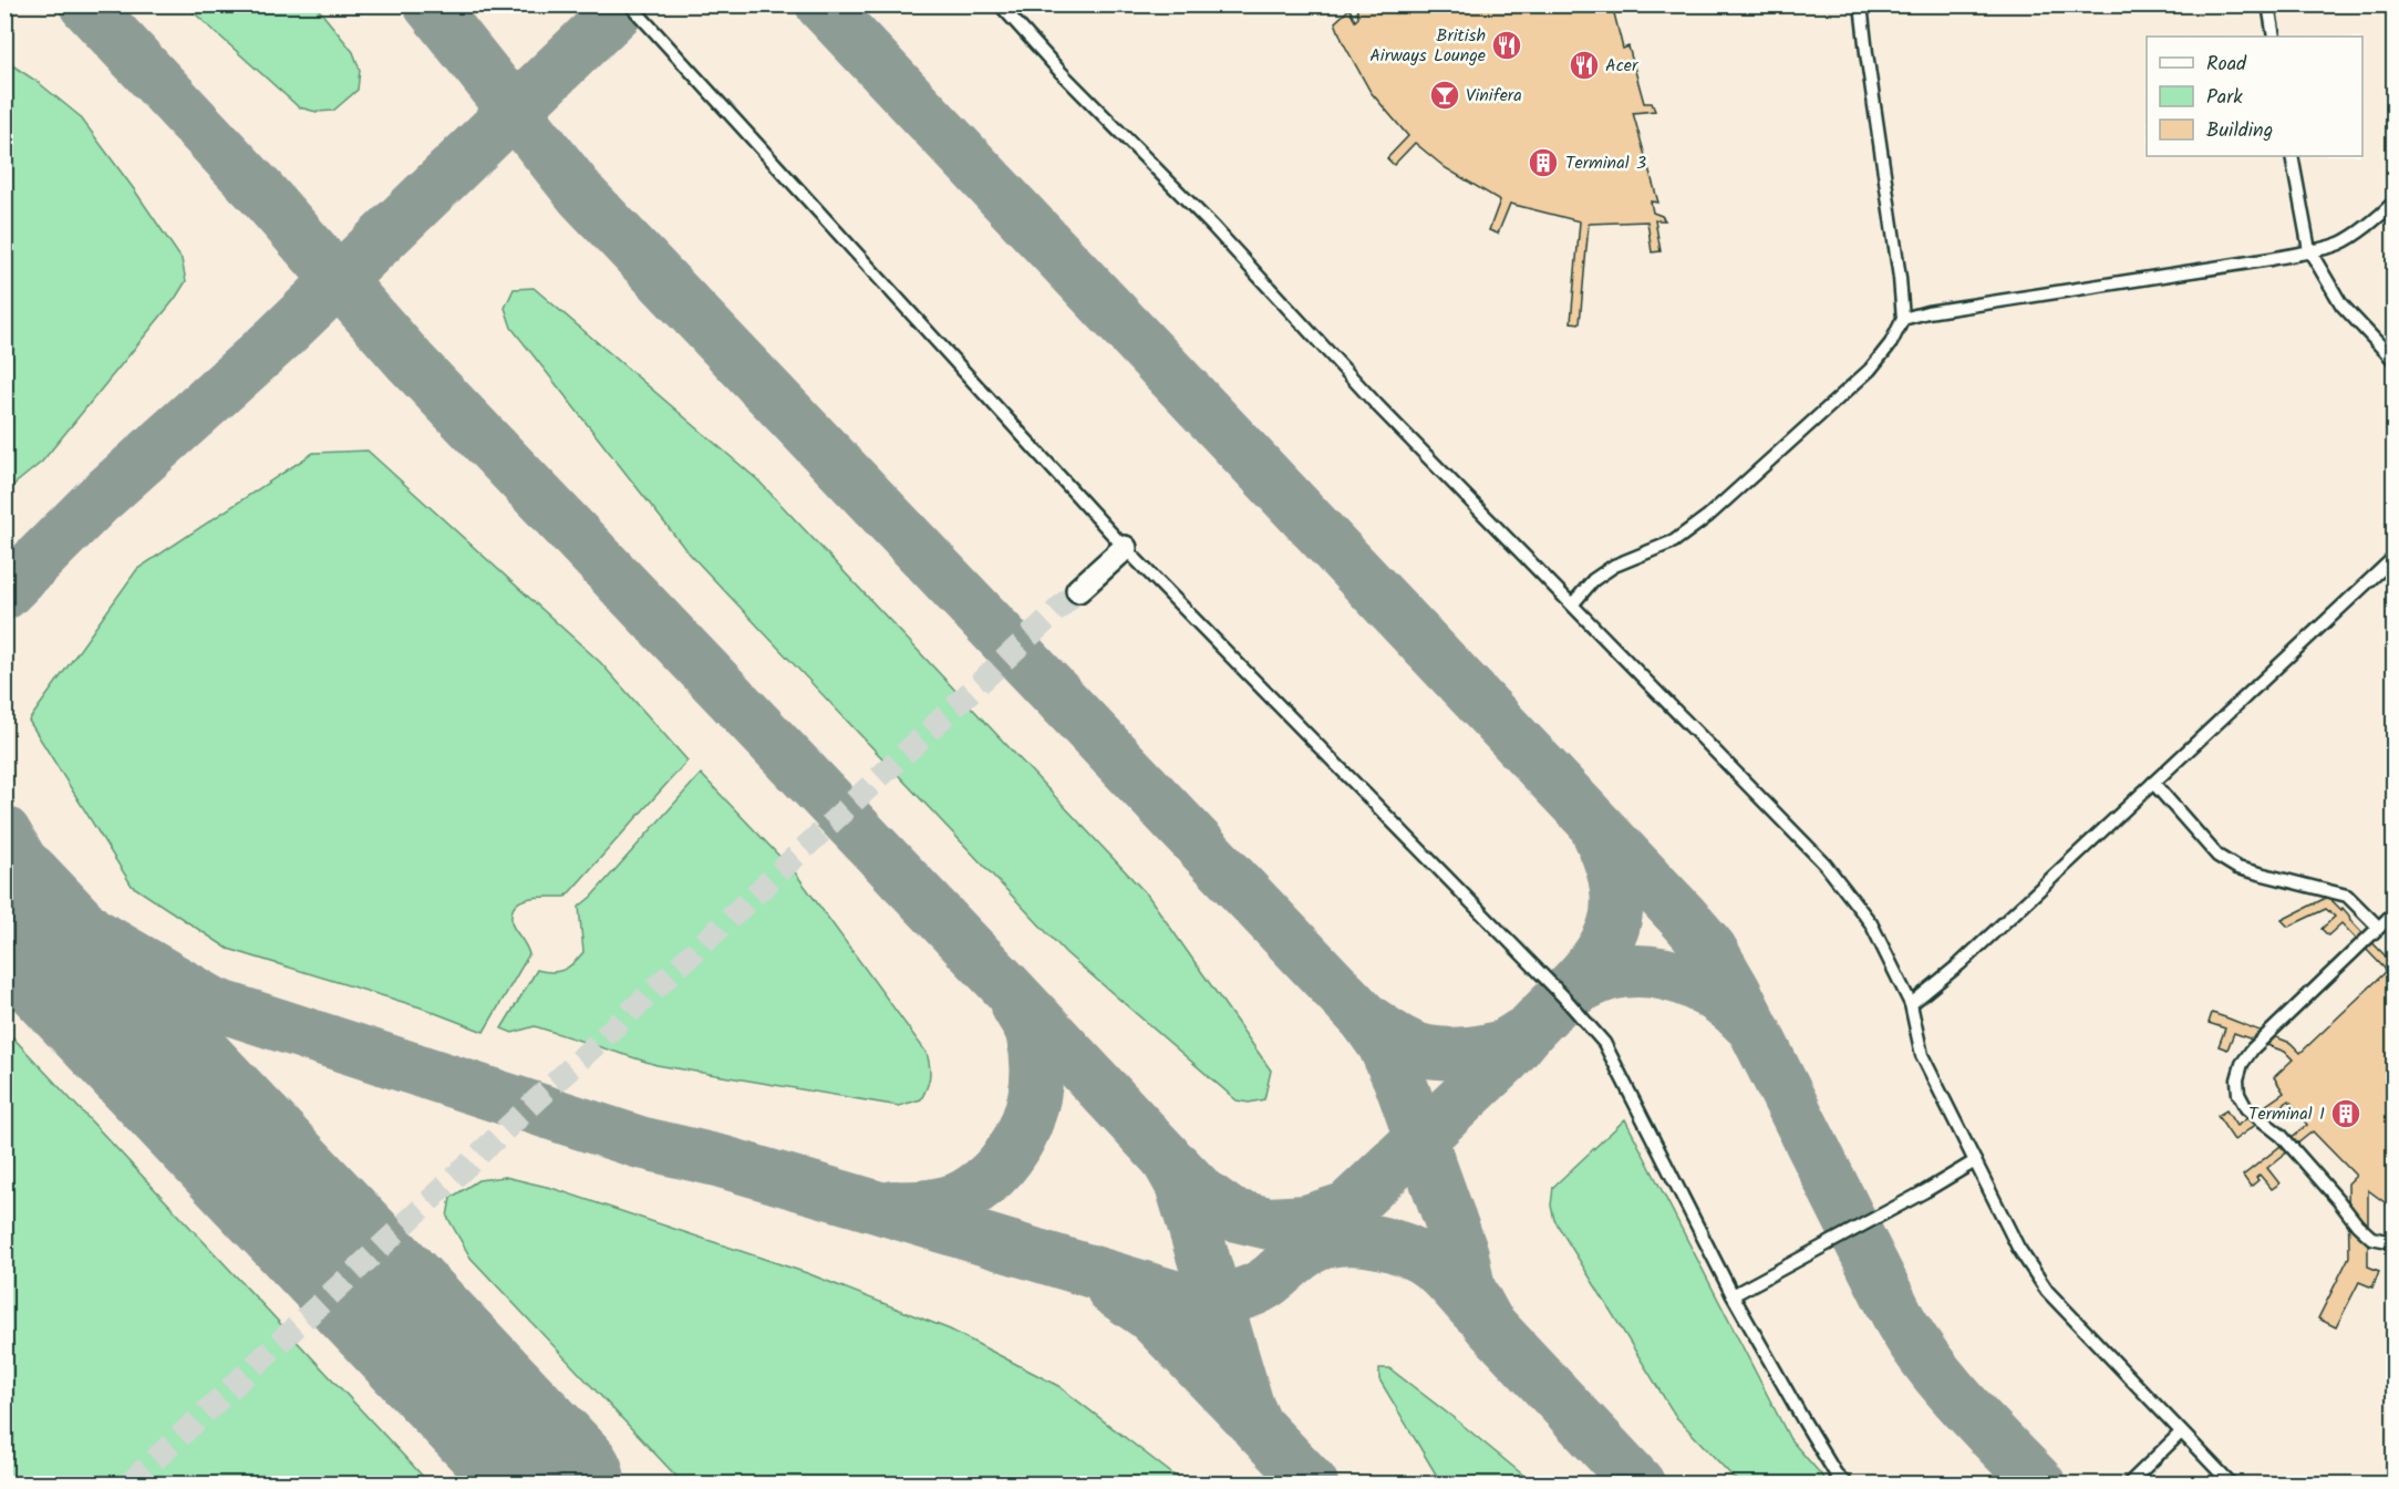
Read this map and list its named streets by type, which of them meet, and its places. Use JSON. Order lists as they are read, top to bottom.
{
  "places": {
    "restaurant": ["British Airways Lounge", "Acer"],
    "bar": ["Vinifera"],
    "building": ["Terminal 3", "Terminal 1"]
  },
  "legend": ["Road", "Park", "Building"]
}
